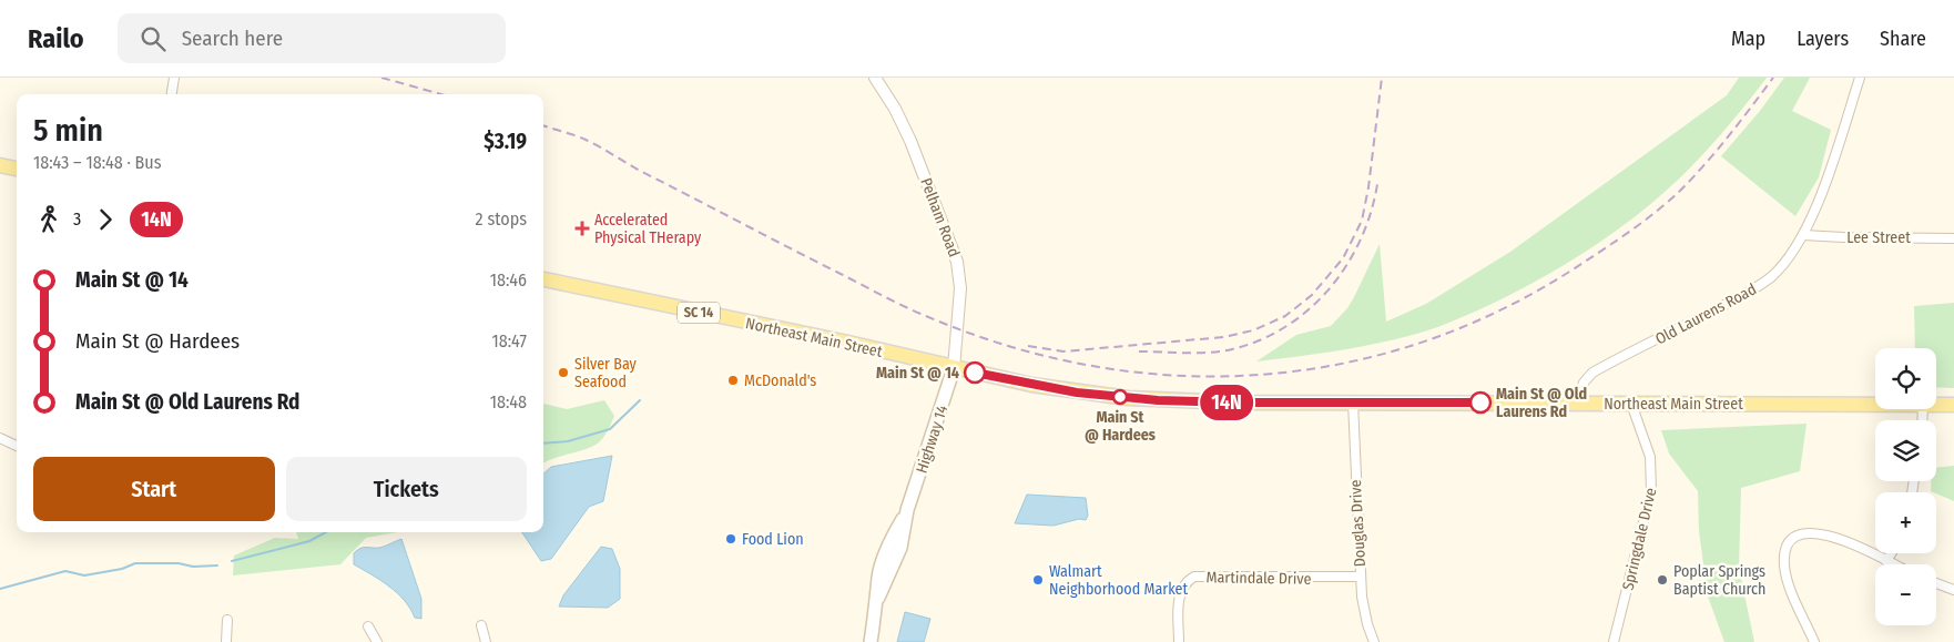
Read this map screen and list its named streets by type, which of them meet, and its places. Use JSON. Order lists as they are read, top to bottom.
{
  "streets": {
    "main road": ["SC 14", "Northeast Main Street", "Highway 14"],
    "street": [
      "Pelham Road",
      "Lee Street",
      "Old Laurens Road",
      "Douglas Drive",
      "Springdale Drive",
      "Martindale Drive"
    ]
  },
  "crossings": [
    ["Pelham Road", "Northeast Main Street"],
    ["Pelham Road", "Highway 14"],
    ["Lee Street", "Old Laurens Road"],
    ["Old Laurens Road", "Northeast Main Street"],
    ["Northeast Main Street", "Highway 14"],
    ["Northeast Main Street", "Douglas Drive"],
    ["Northeast Main Street", "Springdale Drive"],
    ["Douglas Drive", "Martindale Drive"]
  ],
  "places": {
    "health": ["Accelerated Physical THerapy"],
    "other": [
      "Silver Bay Seafood",
      "Main St @ 14",
      "McDonald's",
      "Main St @ Hardees",
      "Main St @ Old Laurens Rd",
      "Food Lion",
      "Walmart Neighborhood Market",
      "Poplar Springs Baptist Church"
    ]
  },
  "lines": ["bus line 14N"],
  "page": {
    "header": "Railo",
    "search": "Search here",
    "nav": ["Map", "Layers", "Share"],
    "on_map": "14N",
    "heading": ["5 min", "18:43 – 18:48 · Bus", "$3.19"],
    "legs": ["3", "14N", "2 stops"],
    "list": [
      {
        "name": "Main St @ 14",
        "value": "18:46"
      },
      {
        "name": "Main St @ Hardees",
        "value": "18:47"
      },
      {
        "name": "Main St @ Old Laurens Rd",
        "value": "18:48"
      }
    ],
    "map_buttons": ["+", "−"],
    "buttons": ["Start", "Tickets"]
  }
}
